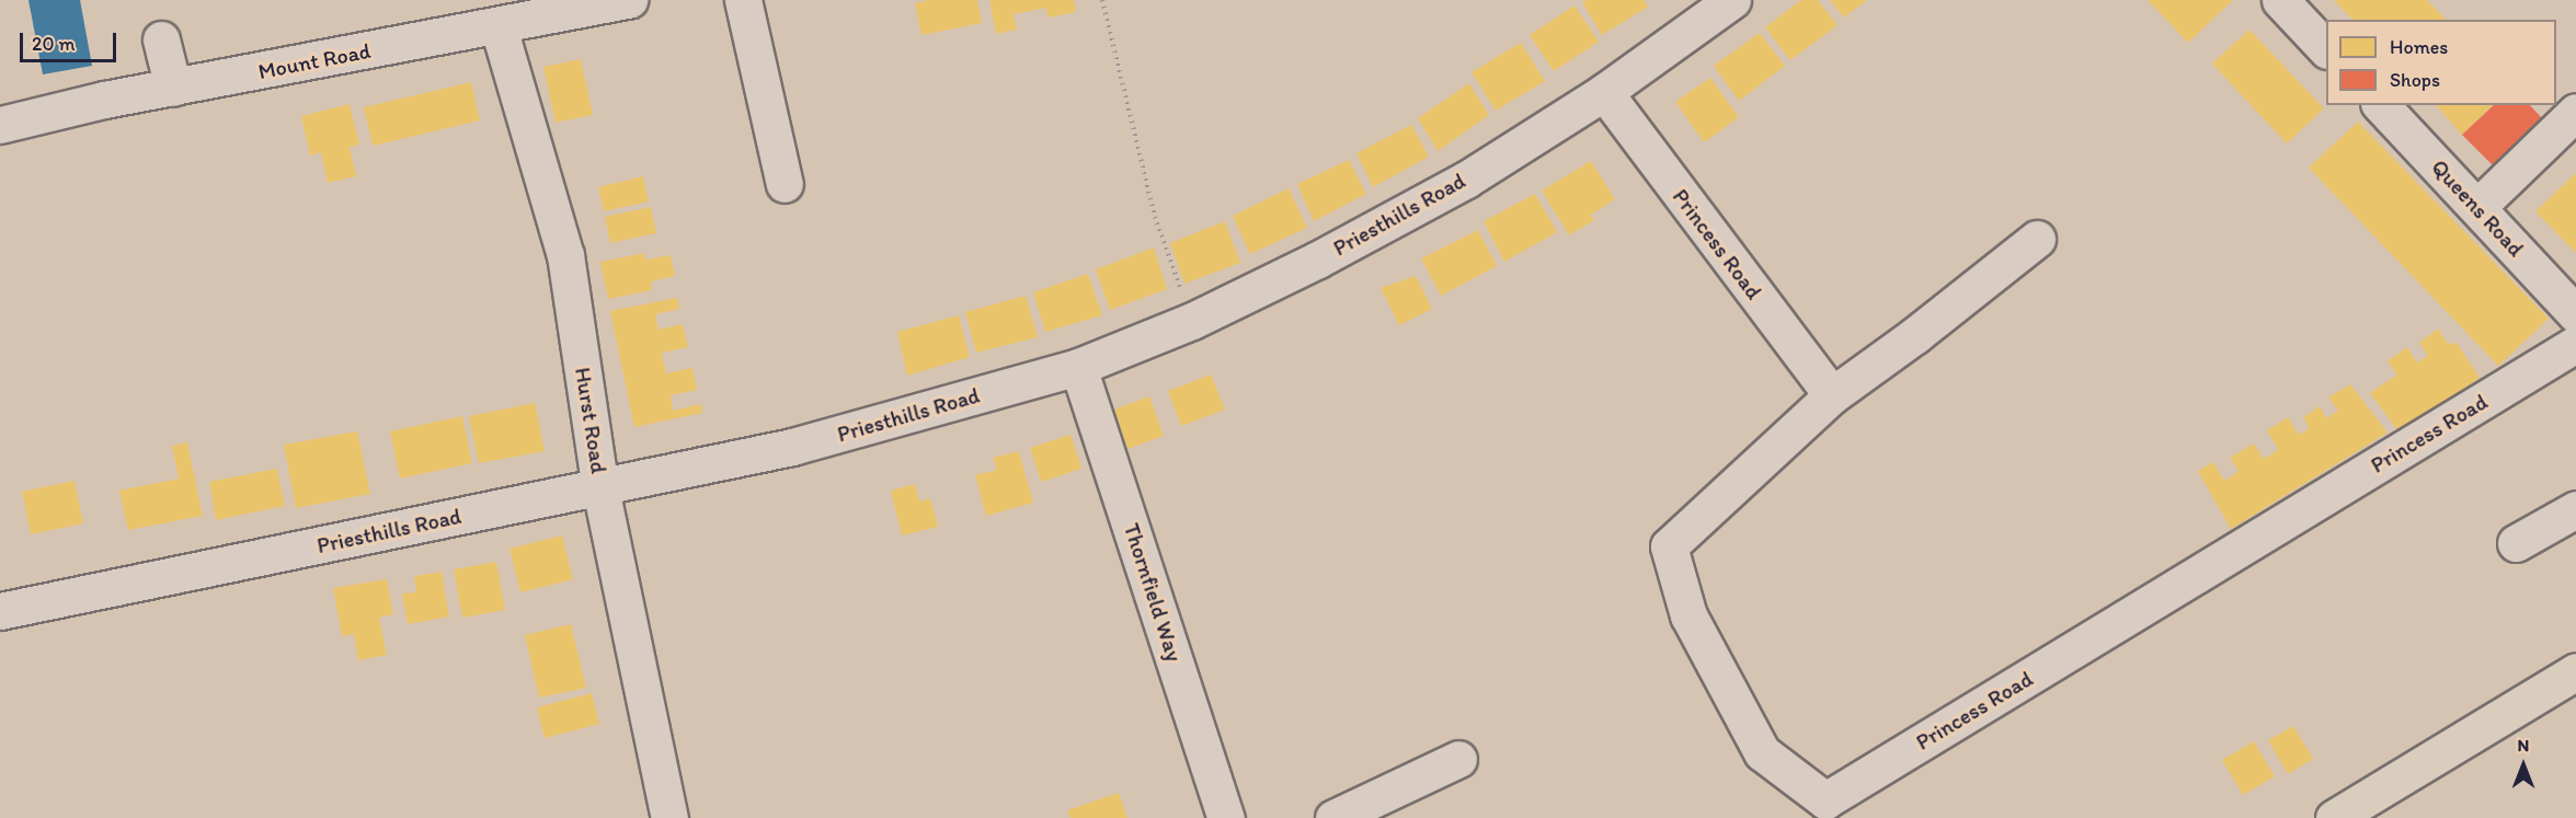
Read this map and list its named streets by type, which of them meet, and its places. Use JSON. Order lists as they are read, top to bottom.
{
  "streets": {
    "street": [
      "Mount Road",
      "Queens Road",
      "Priesthills Road",
      "Princess Road",
      "Hurst Road",
      "Thornfield Way"
    ]
  },
  "crossings": [
    ["Mount Road", "Hurst Road"],
    ["Priesthills Road", "Princess Road"],
    ["Priesthills Road", "Hurst Road"],
    ["Priesthills Road", "Thornfield Way"]
  ],
  "legend": ["Homes", "Shops"],
  "scale_bar": "20 m",
  "north": "top"
}
